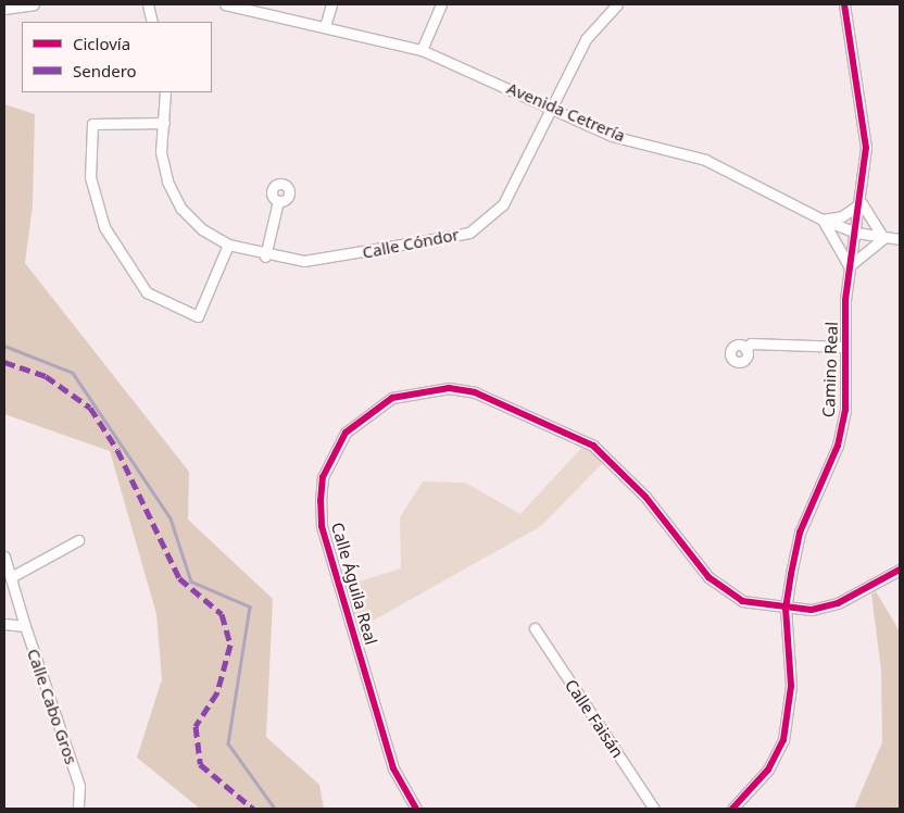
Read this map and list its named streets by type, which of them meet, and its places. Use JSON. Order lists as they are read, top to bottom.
{
  "streets": {
    "street": [
      "Avenida Cetrería",
      "Calle Cóndor",
      "Camino Real",
      "Calle Águila Real",
      "Calle Cabo Gros",
      "Calle Faisán"
    ]
  },
  "crossings": [
    ["Avenida Cetrería", "Calle Cóndor"],
    ["Avenida Cetrería", "Camino Real"],
    ["Camino Real", "Calle Águila Real"]
  ],
  "legend": ["Ciclovía", "Sendero"]
}
